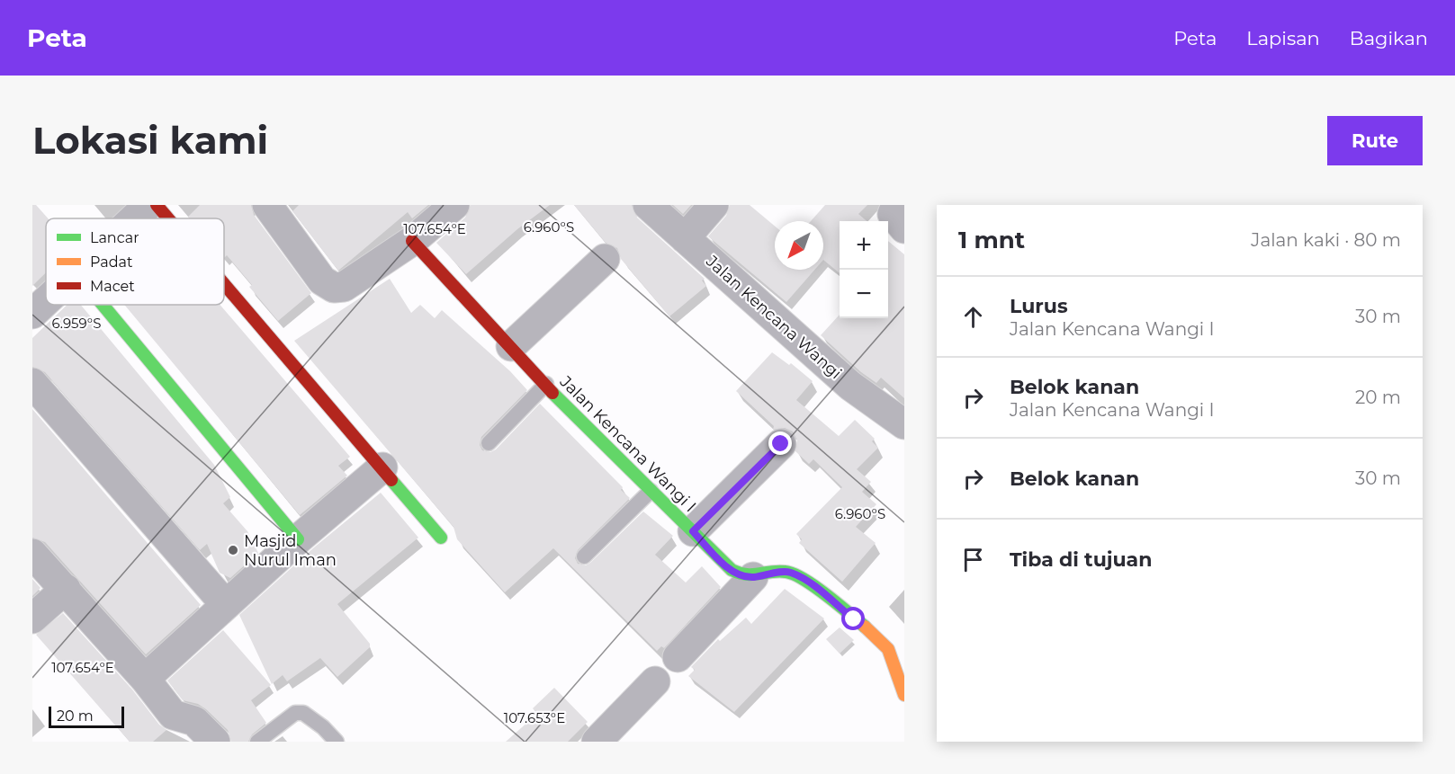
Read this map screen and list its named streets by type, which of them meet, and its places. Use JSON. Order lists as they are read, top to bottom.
{
  "streets": {
    "street": ["Jalan Kencana Wangi", "Jalan Kencana Wangi I"]
  },
  "places": ["Masjid Nurul Iman"],
  "legend": ["Lancar", "Padat", "Macet"],
  "scale_bar": "20 m",
  "north": "bottom left",
  "page": {
    "header": "Peta",
    "nav": ["Peta", "Lapisan", "Bagikan"],
    "buttons": "Rute",
    "title": "Lokasi kami",
    "heading": ["1 mnt", "Jalan kaki · 80 m"],
    "map_buttons": ["+", "−"],
    "list": [
      ["Lurus", "Jalan Kencana Wangi I", "30 m"],
      ["Belok kanan", "Jalan Kencana Wangi I", "20 m"],
      ["Belok kanan", "30 m"],
      "Tiba di tujuan"
    ],
    "scale": "20 m"
  },
  "coordinates": [
    "6.960°S",
    "107.654°E",
    "6.959°S",
    "107.653°E"
  ]
}
